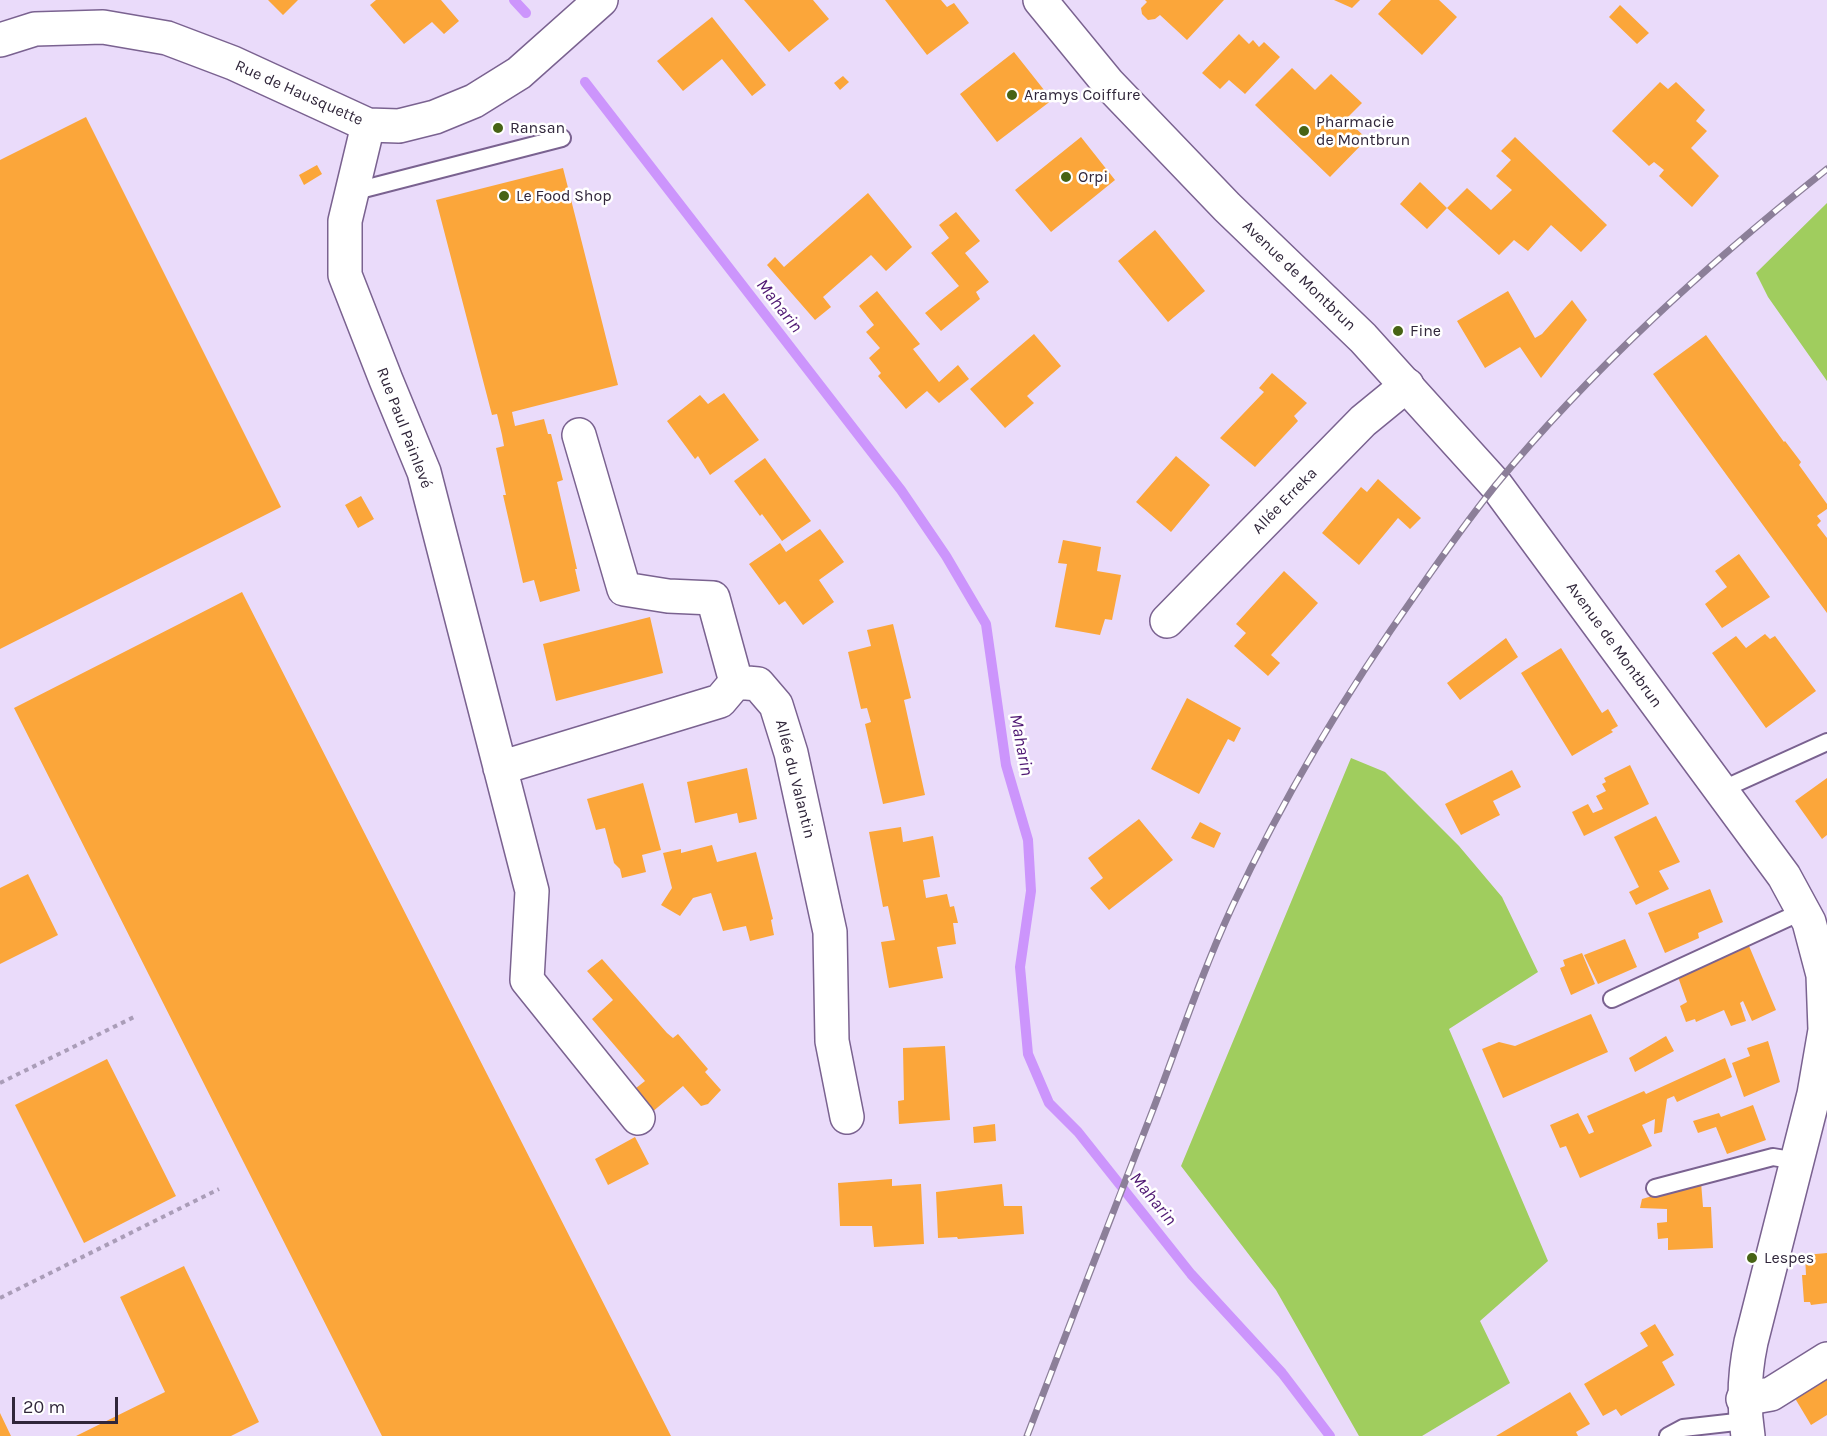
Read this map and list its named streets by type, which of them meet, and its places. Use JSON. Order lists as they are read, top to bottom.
{
  "streets": {
    "street": [
      "Rue de Hausquette",
      "Avenue de Montbrun",
      "Rue Paul Painlevé",
      "Allée Erreka",
      "Allée du Valantin"
    ]
  },
  "crossings": [
    ["Rue de Hausquette", "Rue Paul Painlevé"],
    ["Avenue de Montbrun", "Allée Erreka"]
  ],
  "water": ["Maharin"],
  "places": [
    "Aramys Coiffure",
    "Ransan",
    "Pharmacie de Montbrun",
    "Orpi",
    "Le Food Shop",
    "Fine",
    "Lespes"
  ],
  "scale_bar": "20 m"
}
